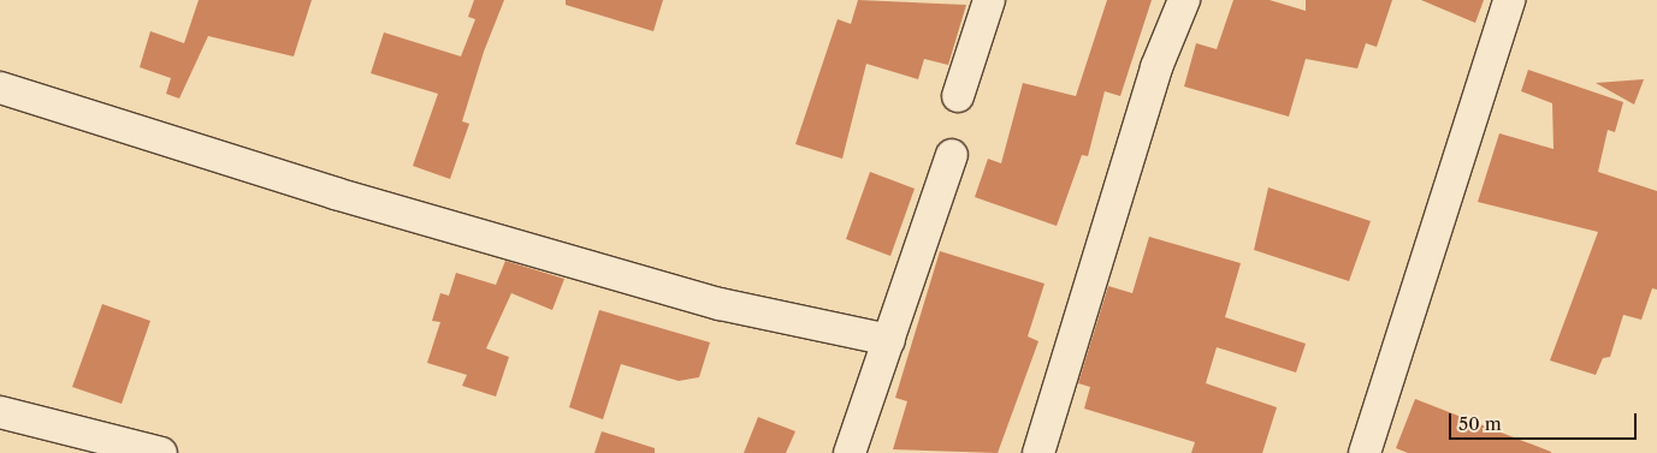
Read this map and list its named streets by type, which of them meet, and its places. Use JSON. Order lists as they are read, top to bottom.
{
  "scale_bar": "50 m"
}
